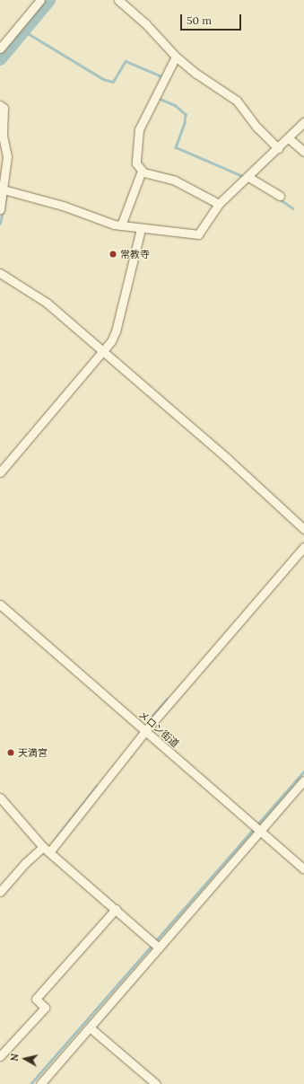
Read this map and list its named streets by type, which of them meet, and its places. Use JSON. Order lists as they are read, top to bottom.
{
  "streets": {
    "street": ["メロン街道"]
  },
  "places": ["常教寺", "天満宮"],
  "scale_bar": "50 m",
  "north": "left"
}
